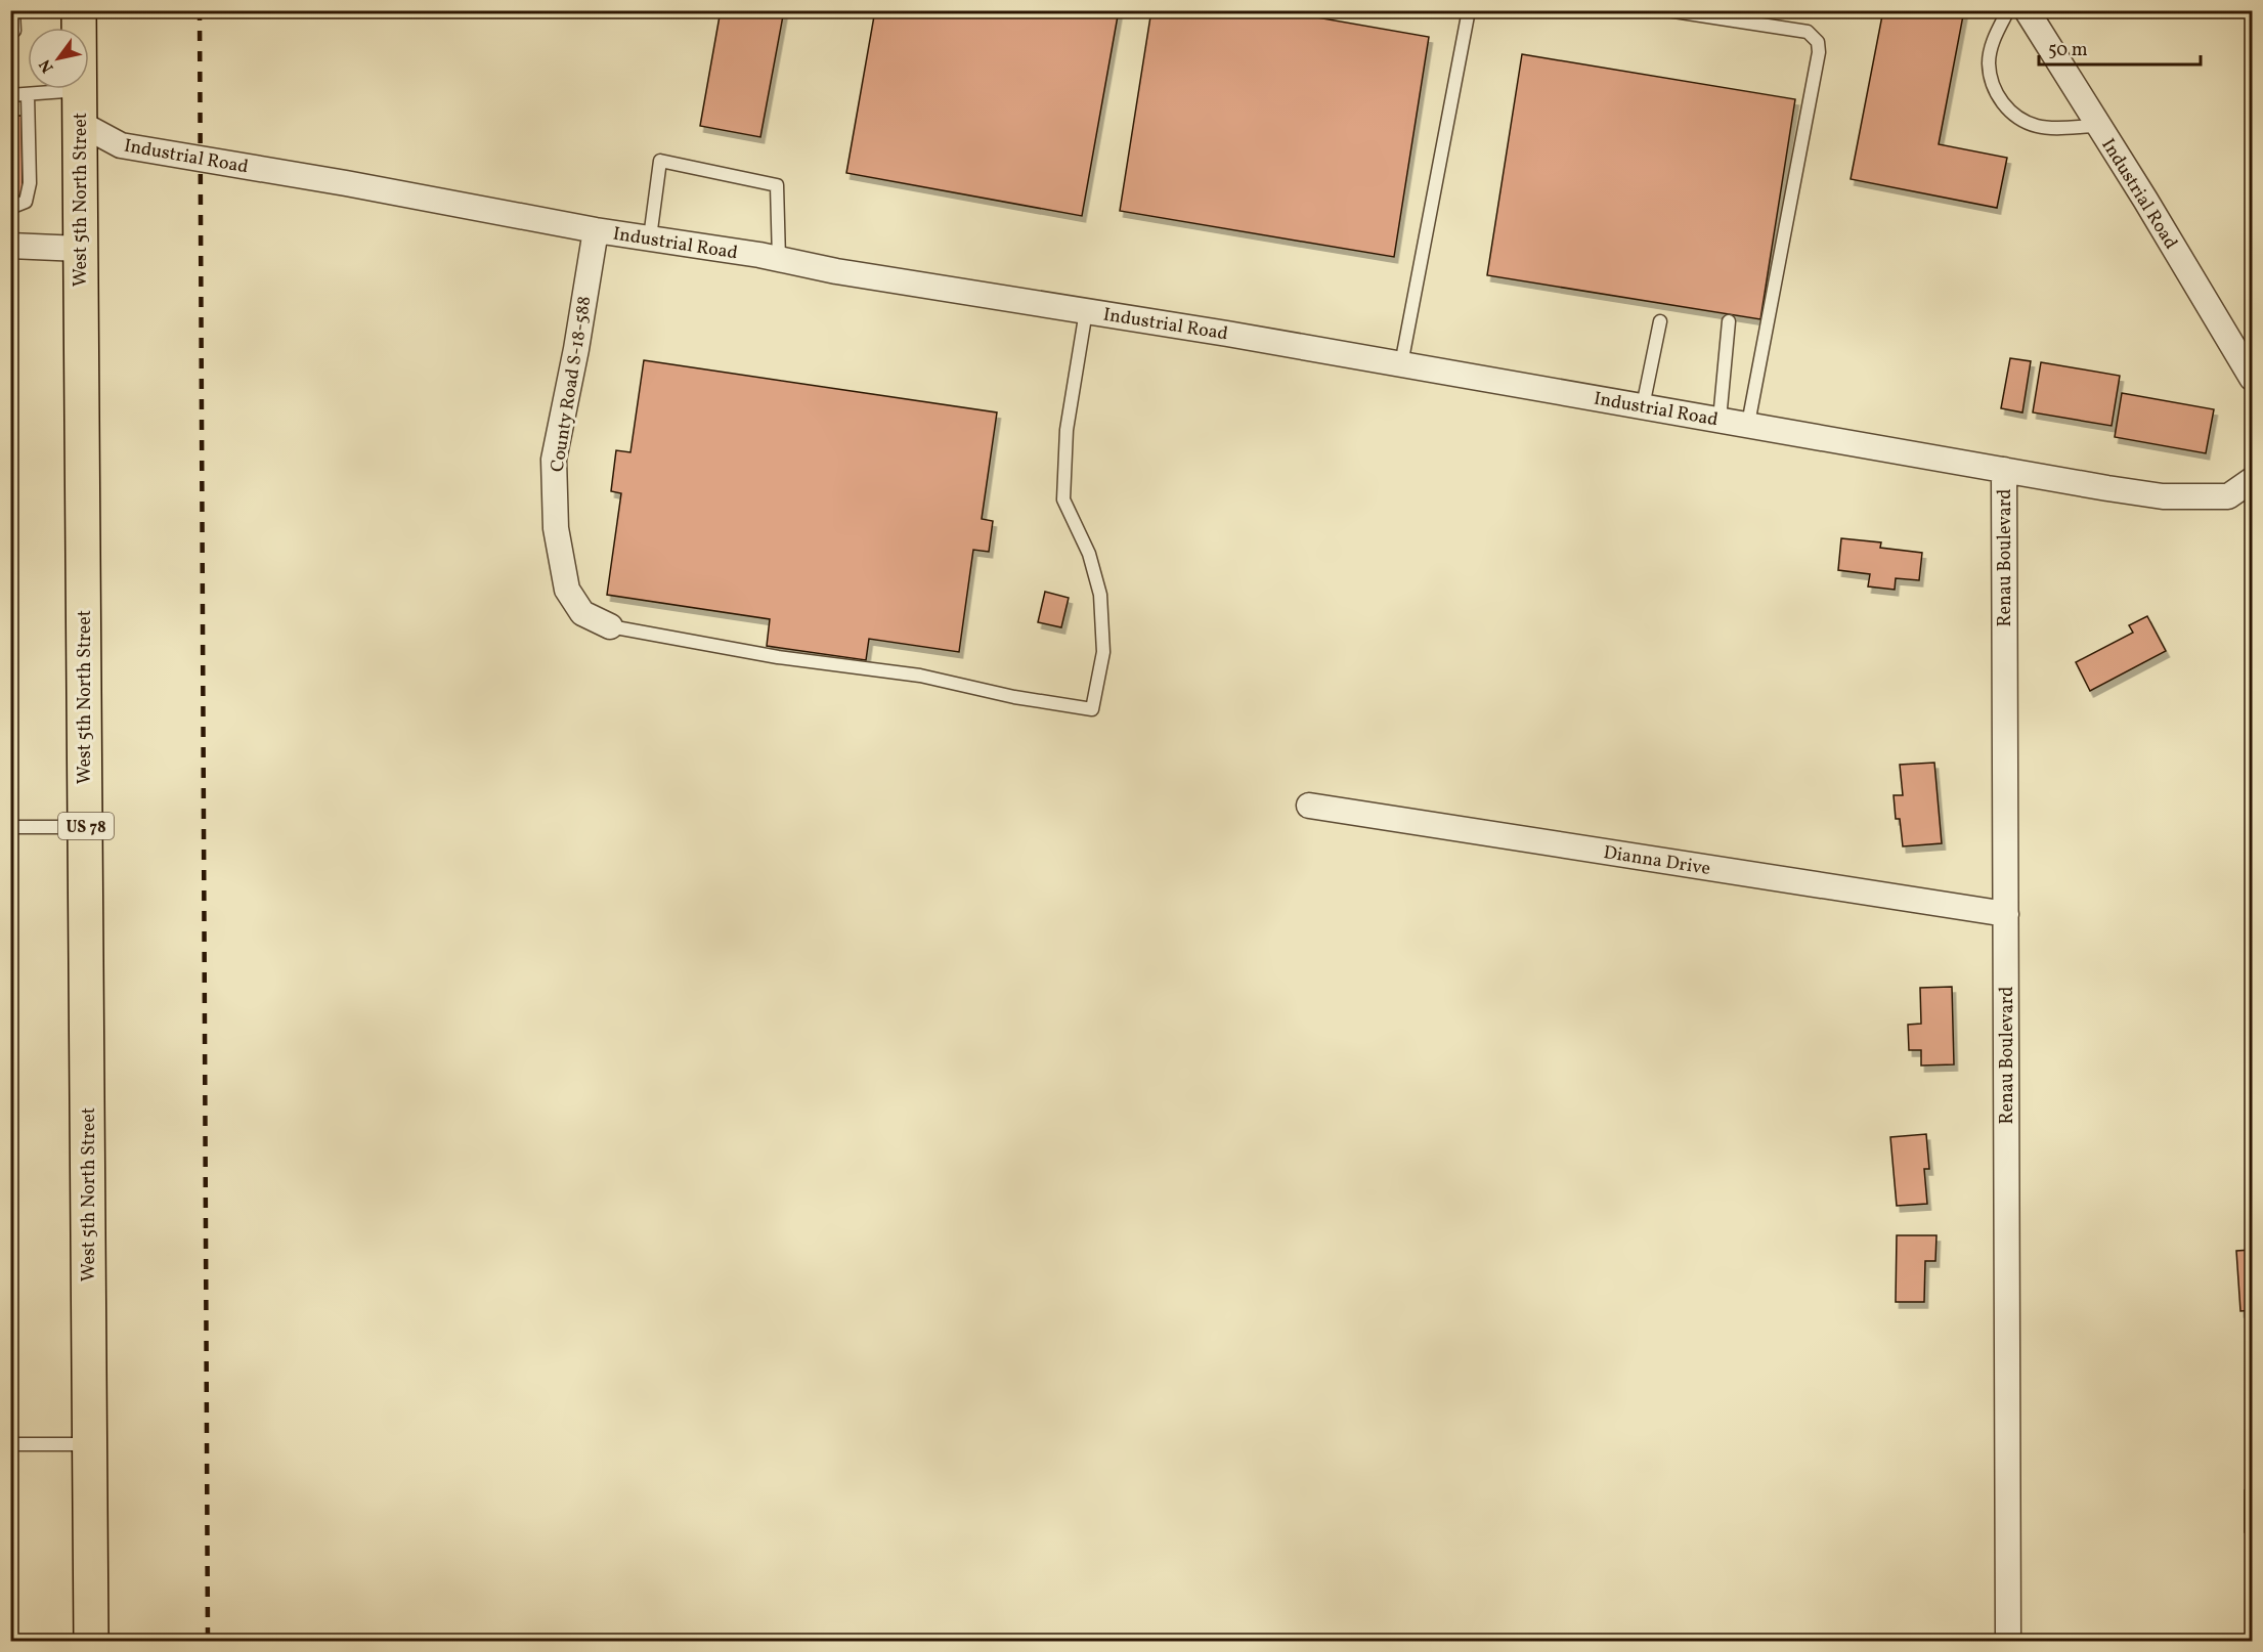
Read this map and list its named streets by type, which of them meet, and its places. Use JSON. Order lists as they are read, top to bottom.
{
  "streets": {
    "main road": ["West 5th North Street", "US 78"],
    "street": [
      "Industrial Road",
      "County Road S-18-588",
      "Renau Boulevard",
      "Dianna Drive"
    ]
  },
  "crossings": [
    ["Industrial Road", "West 5th North Street"],
    ["Industrial Road", "County Road S-18-588"],
    ["Industrial Road", "Renau Boulevard"],
    ["Renau Boulevard", "Dianna Drive"]
  ],
  "scale_bar": "50 m",
  "north": "bottom left"
}
